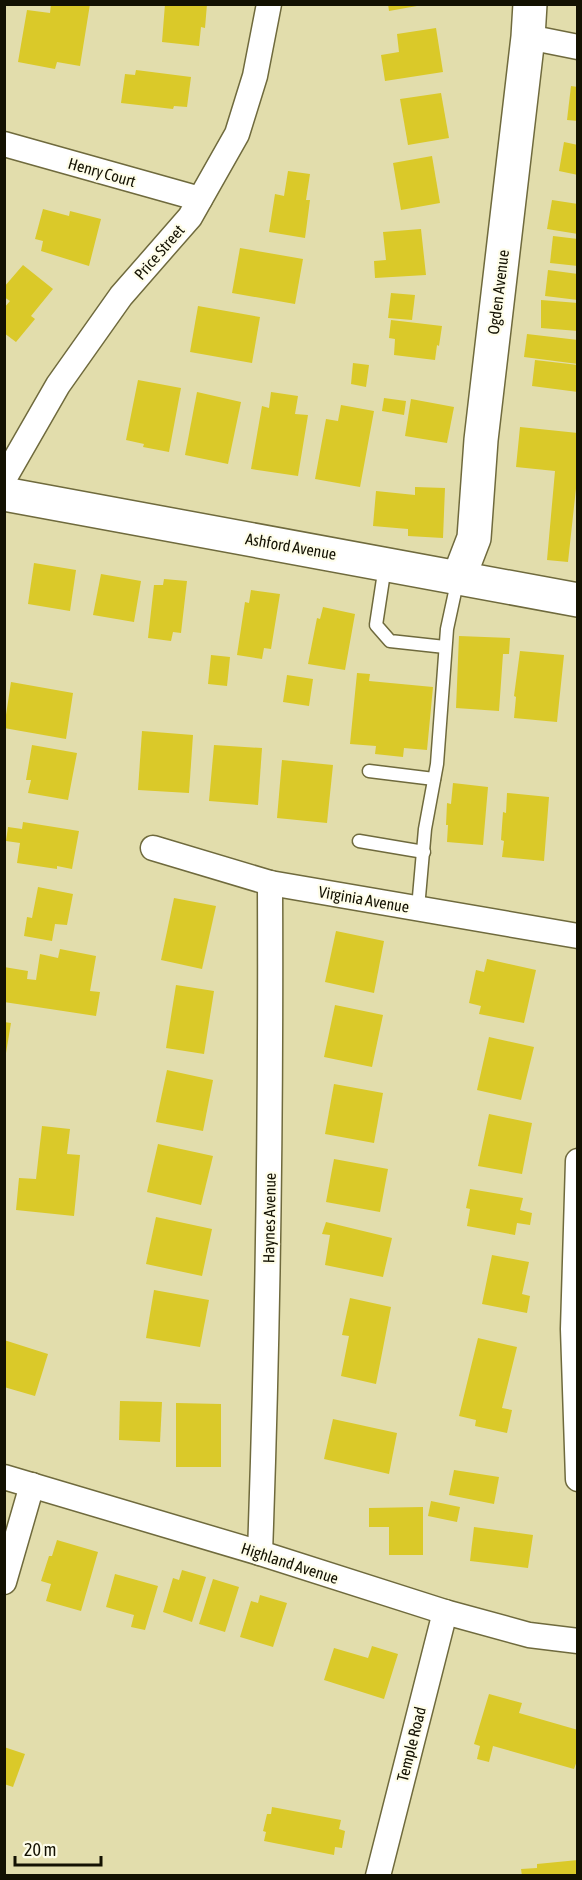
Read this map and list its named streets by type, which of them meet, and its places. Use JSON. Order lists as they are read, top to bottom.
{
  "streets": {
    "street": [
      "Henry Court",
      "Price Street",
      "Ogden Avenue",
      "Ashford Avenue",
      "Virginia Avenue",
      "Haynes Avenue",
      "Highland Avenue",
      "Temple Road"
    ]
  },
  "crossings": [
    ["Henry Court", "Price Street"],
    ["Ogden Avenue", "Ashford Avenue"],
    ["Virginia Avenue", "Haynes Avenue"],
    ["Haynes Avenue", "Highland Avenue"],
    ["Highland Avenue", "Temple Road"]
  ],
  "scale_bar": "20 m"
}
